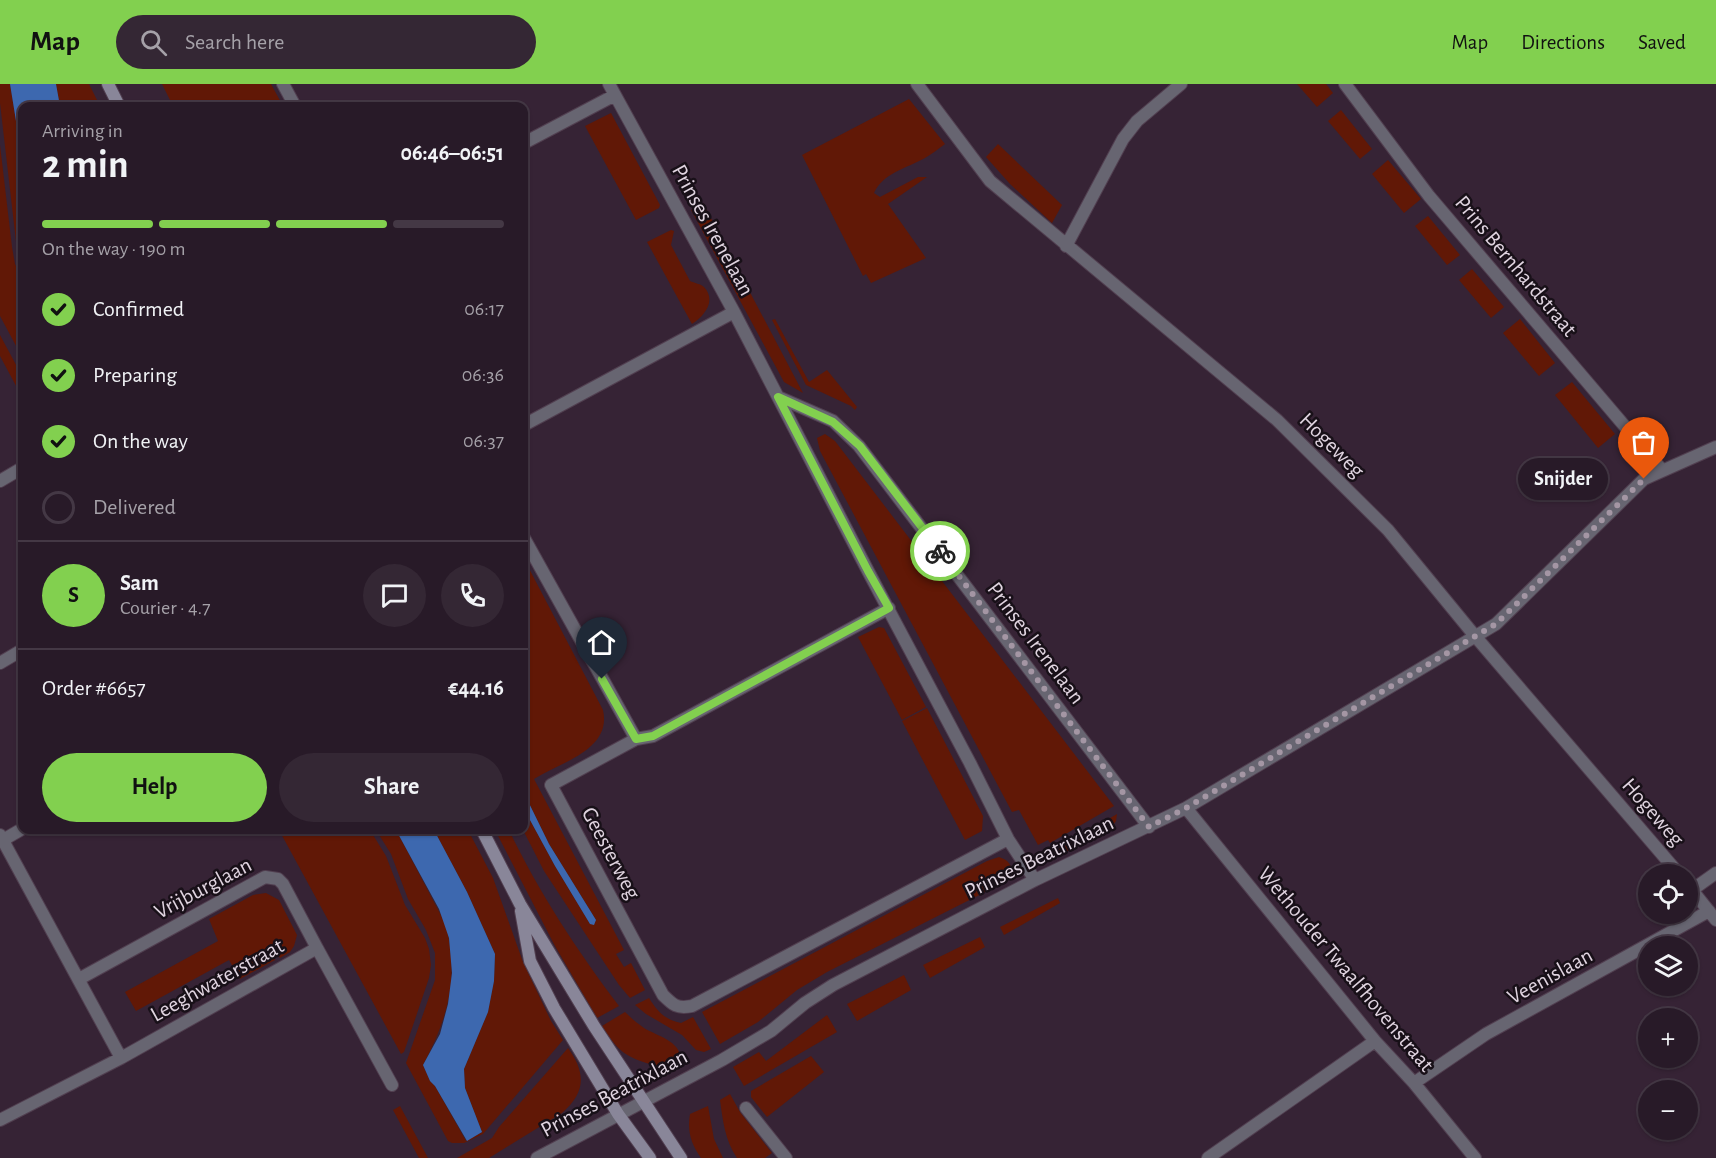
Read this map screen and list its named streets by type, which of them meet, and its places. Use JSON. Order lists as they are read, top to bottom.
{
  "streets": {
    "street": [
      "Prinses Irenelaan",
      "Prins Bernhardstraat",
      "Hogeweg",
      "Geesterweg",
      "Prinses Beatrixlaan",
      "Vrijburglaan",
      "Wethouder Twaalfhovenstraat",
      "Veenislaan",
      "Leeghwaterstraat"
    ]
  },
  "crossings": [
    ["Prinses Irenelaan", "Geesterweg"],
    ["Prinses Irenelaan", "Prinses Beatrixlaan"],
    ["Prins Bernhardstraat", "Prinses Beatrixlaan"],
    ["Hogeweg", "Prinses Beatrixlaan"],
    ["Geesterweg", "Prinses Beatrixlaan"],
    ["Prinses Beatrixlaan", "Wethouder Twaalfhovenstraat"],
    ["Vrijburglaan", "Leeghwaterstraat"],
    ["Wethouder Twaalfhovenstraat", "Veenislaan"]
  ],
  "places": ["Snijder"],
  "page": {
    "header": "Map",
    "search": "Search here",
    "nav": ["Map", "Directions", "Saved"],
    "heading": ["2 min", "Arriving in", "06:46–06:51"],
    "panel": [
      "Sam",
      "Courier · 4.7",
      "Order #6657",
      "€44.16"
    ],
    "bar": "On the way · 190 m",
    "list": [
      ["Confirmed", "06:17"],
      ["Preparing", "06:36"],
      ["On the way", "06:37"],
      "Delivered"
    ],
    "bubble": "Snijder",
    "round": "S",
    "buttons": ["Help", "Share"],
    "map_buttons": ["+", "−"]
  }
}
